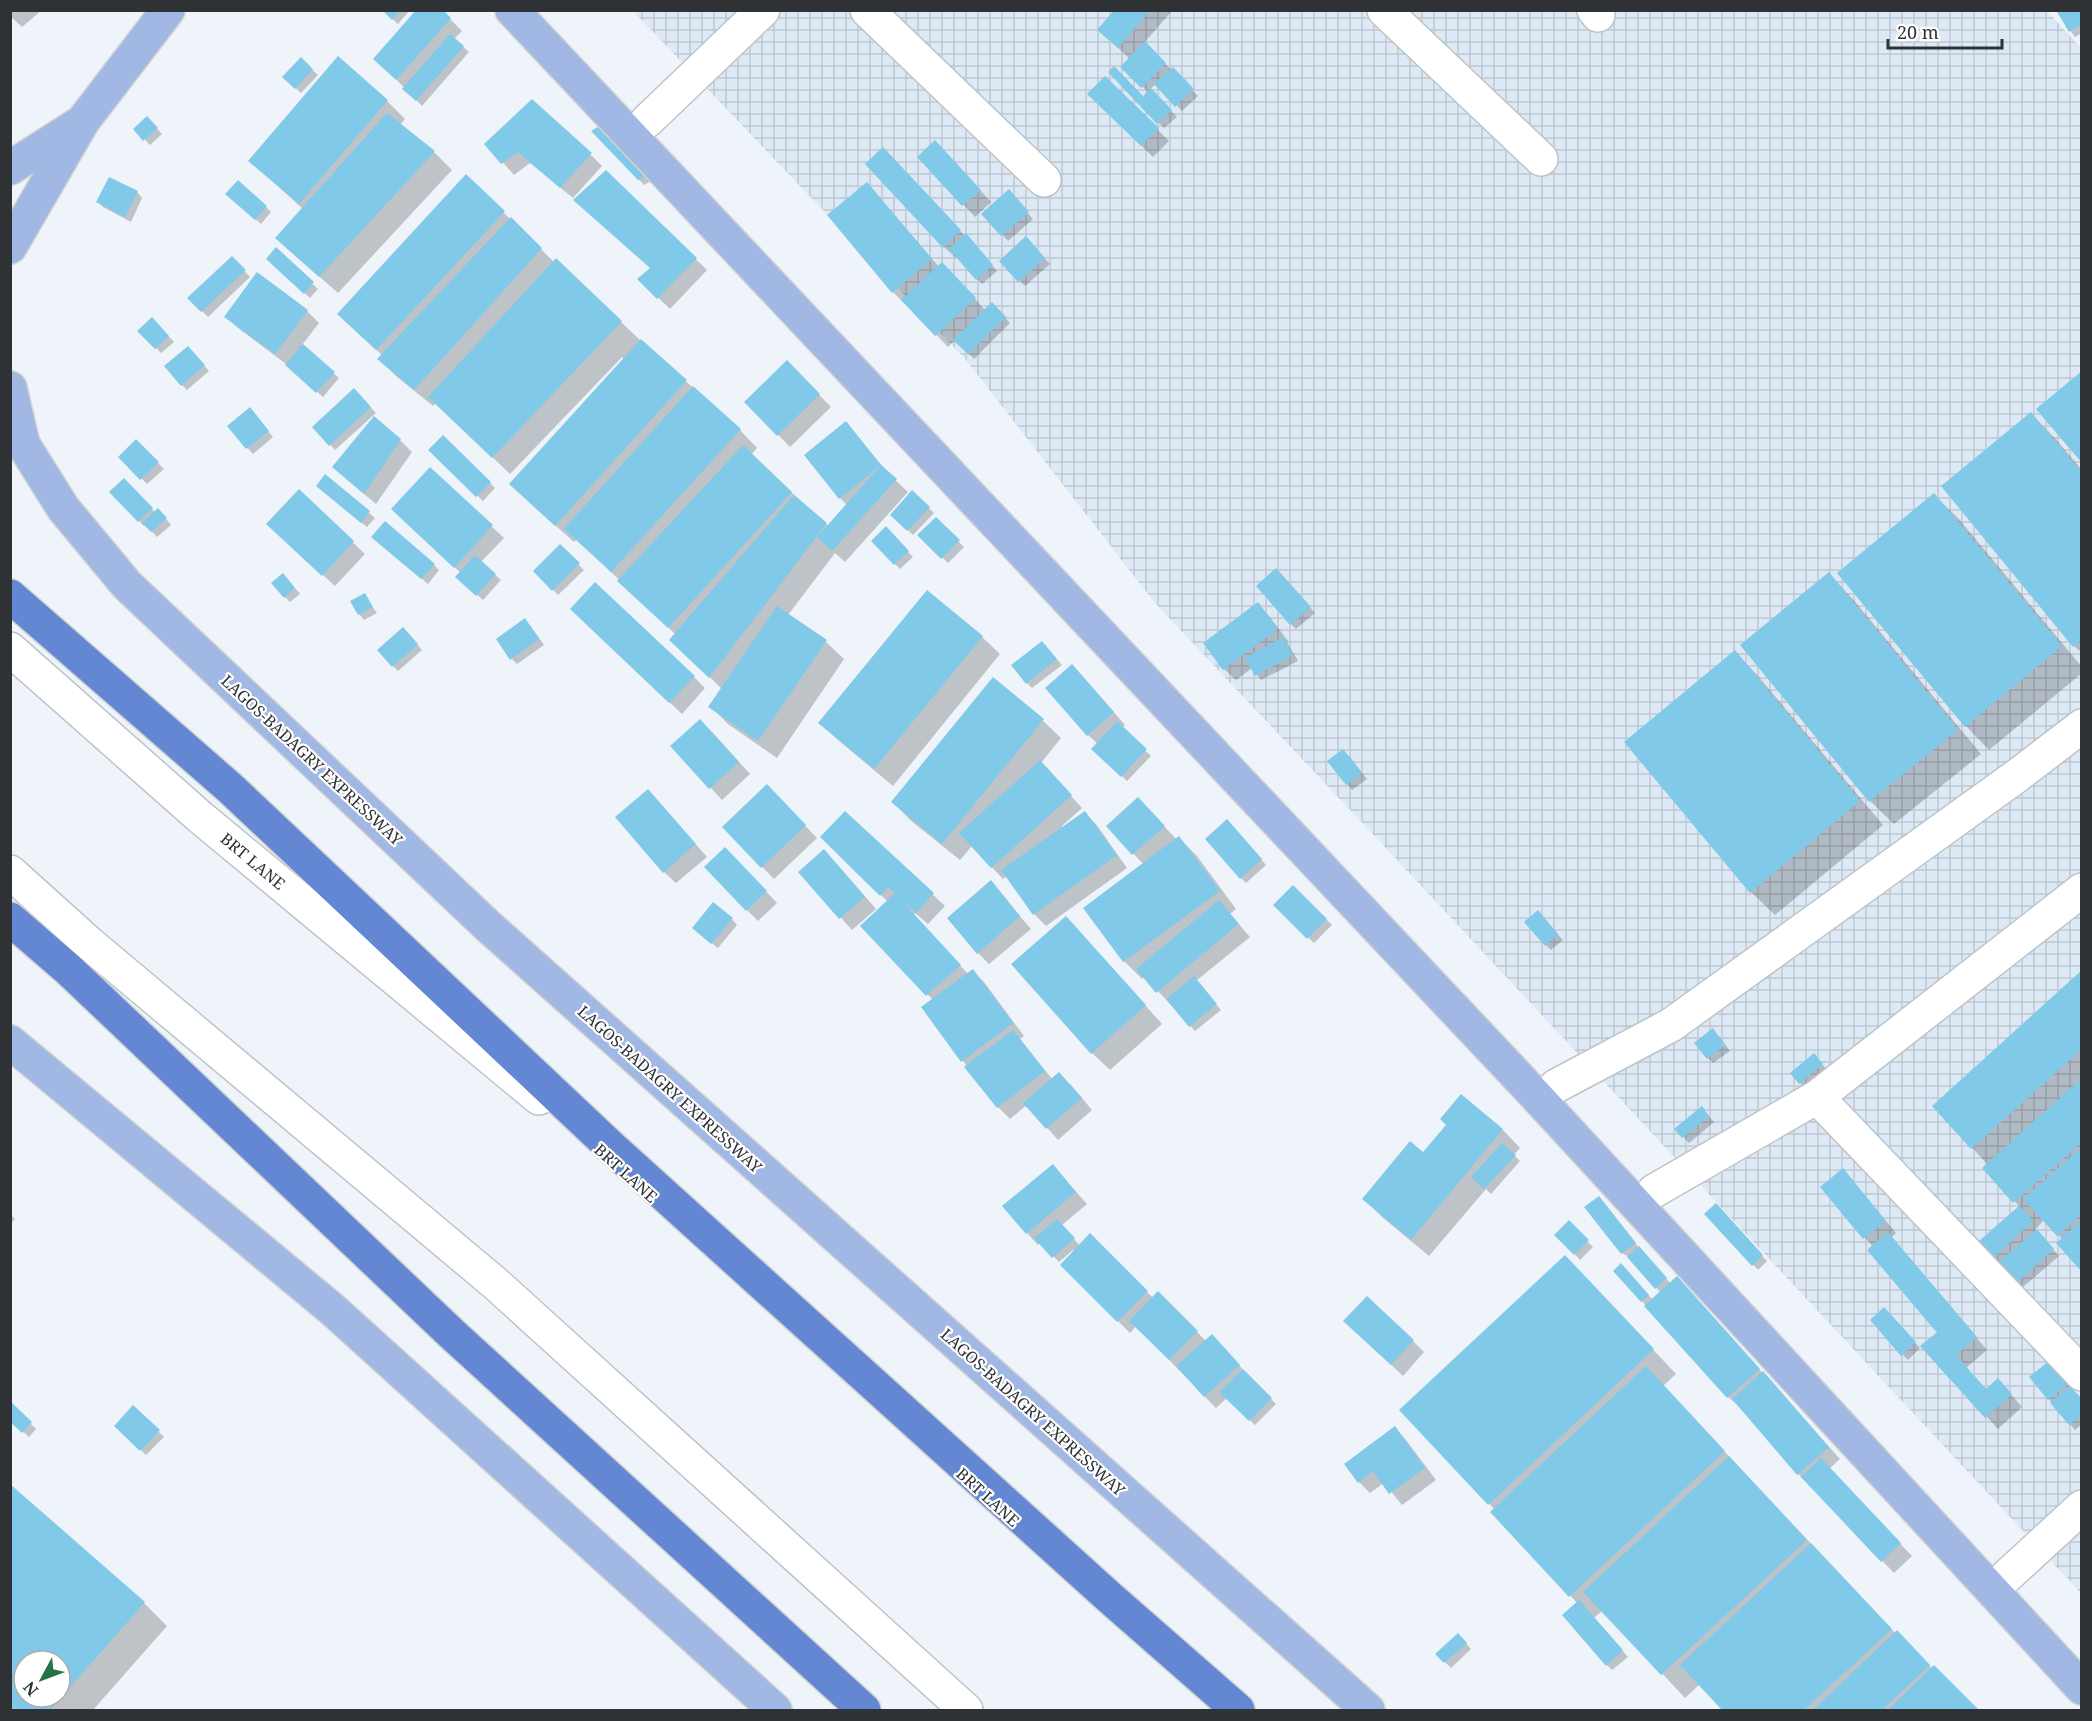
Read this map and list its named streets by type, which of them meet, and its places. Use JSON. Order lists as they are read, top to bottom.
{
  "streets": {
    "main road": ["LAGOS-BADAGRY EXPRESSWAY"],
    "lane": ["BRT LANE"]
  },
  "scale_bar": "20 m",
  "north": "bottom left"
}
